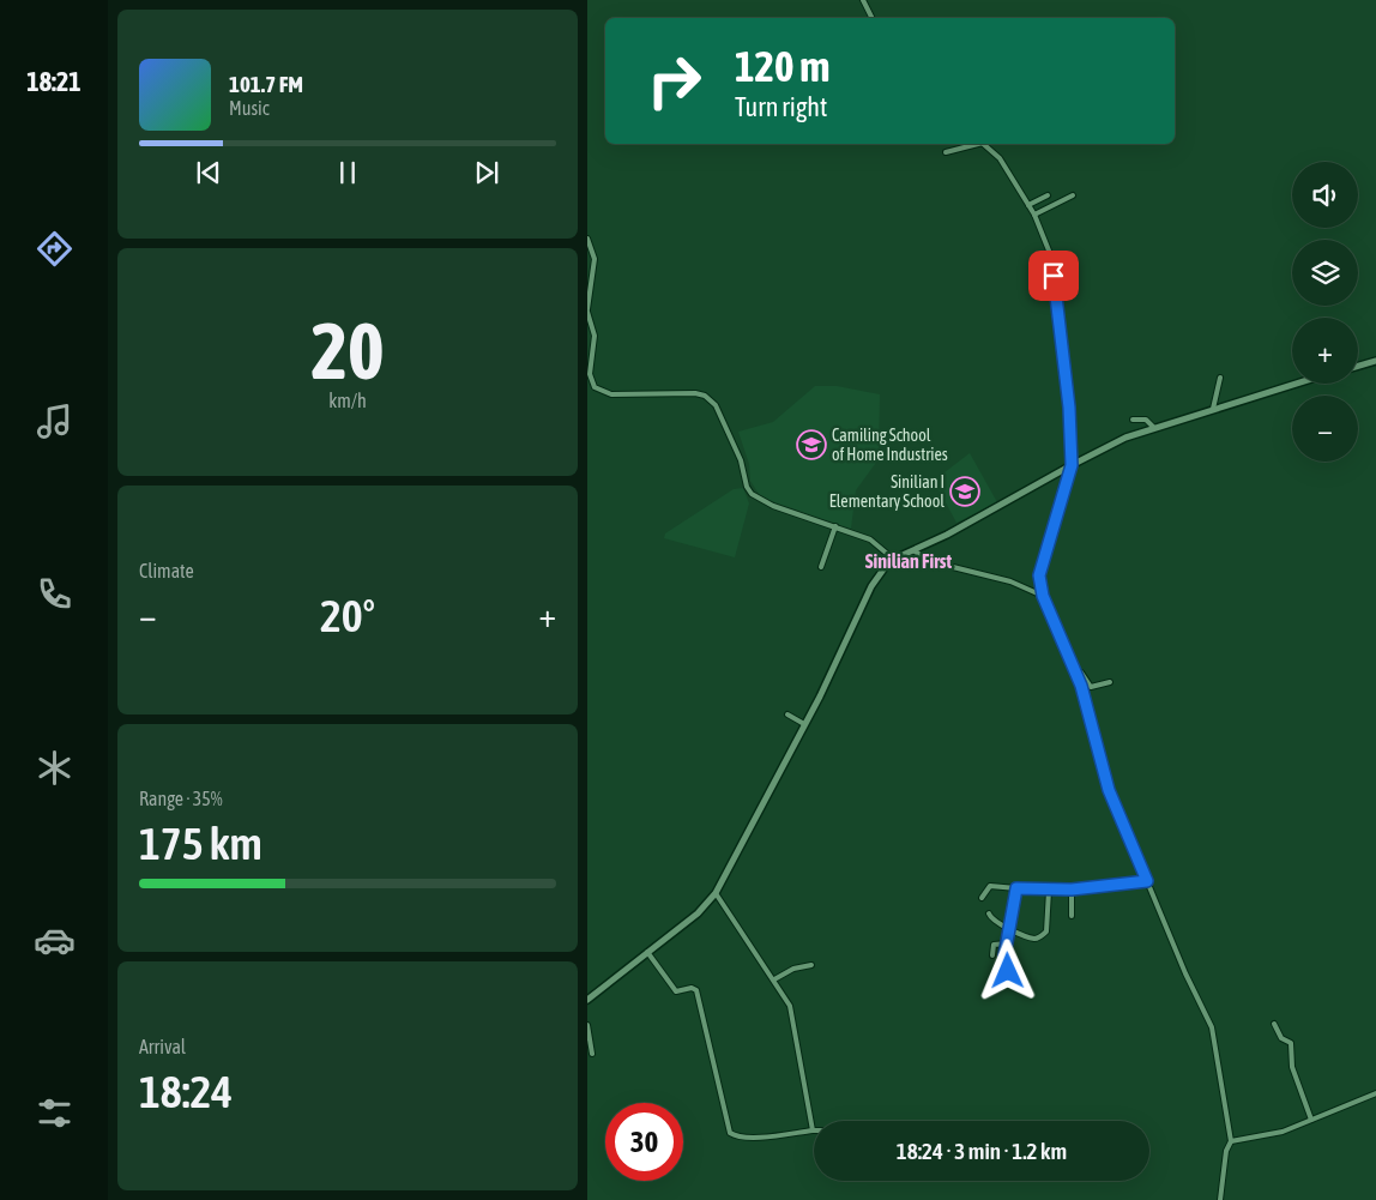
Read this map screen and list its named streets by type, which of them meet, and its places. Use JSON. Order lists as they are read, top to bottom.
{
  "districts": ["Sinilian First"],
  "places": {
    "school or university": ["Camiling School of Home Industries", "Sinilian I Elementary School"]
  },
  "page": {
    "tabs": "18:21",
    "turn": ["120 m", "Turn right"],
    "song": ["101.7 FM", "Music"],
    "map_buttons": ["+", "−"],
    "tile": [
      ["20", "km/h"],
      "Climate",
      ["Range · 35%", "175 km"],
      ["Arrival", "18:24"]
    ],
    "heat": ["−", "20°", "+"],
    "limit": "30",
    "trip": "18:24 · 3 min · 1.2 km"
  }
}
